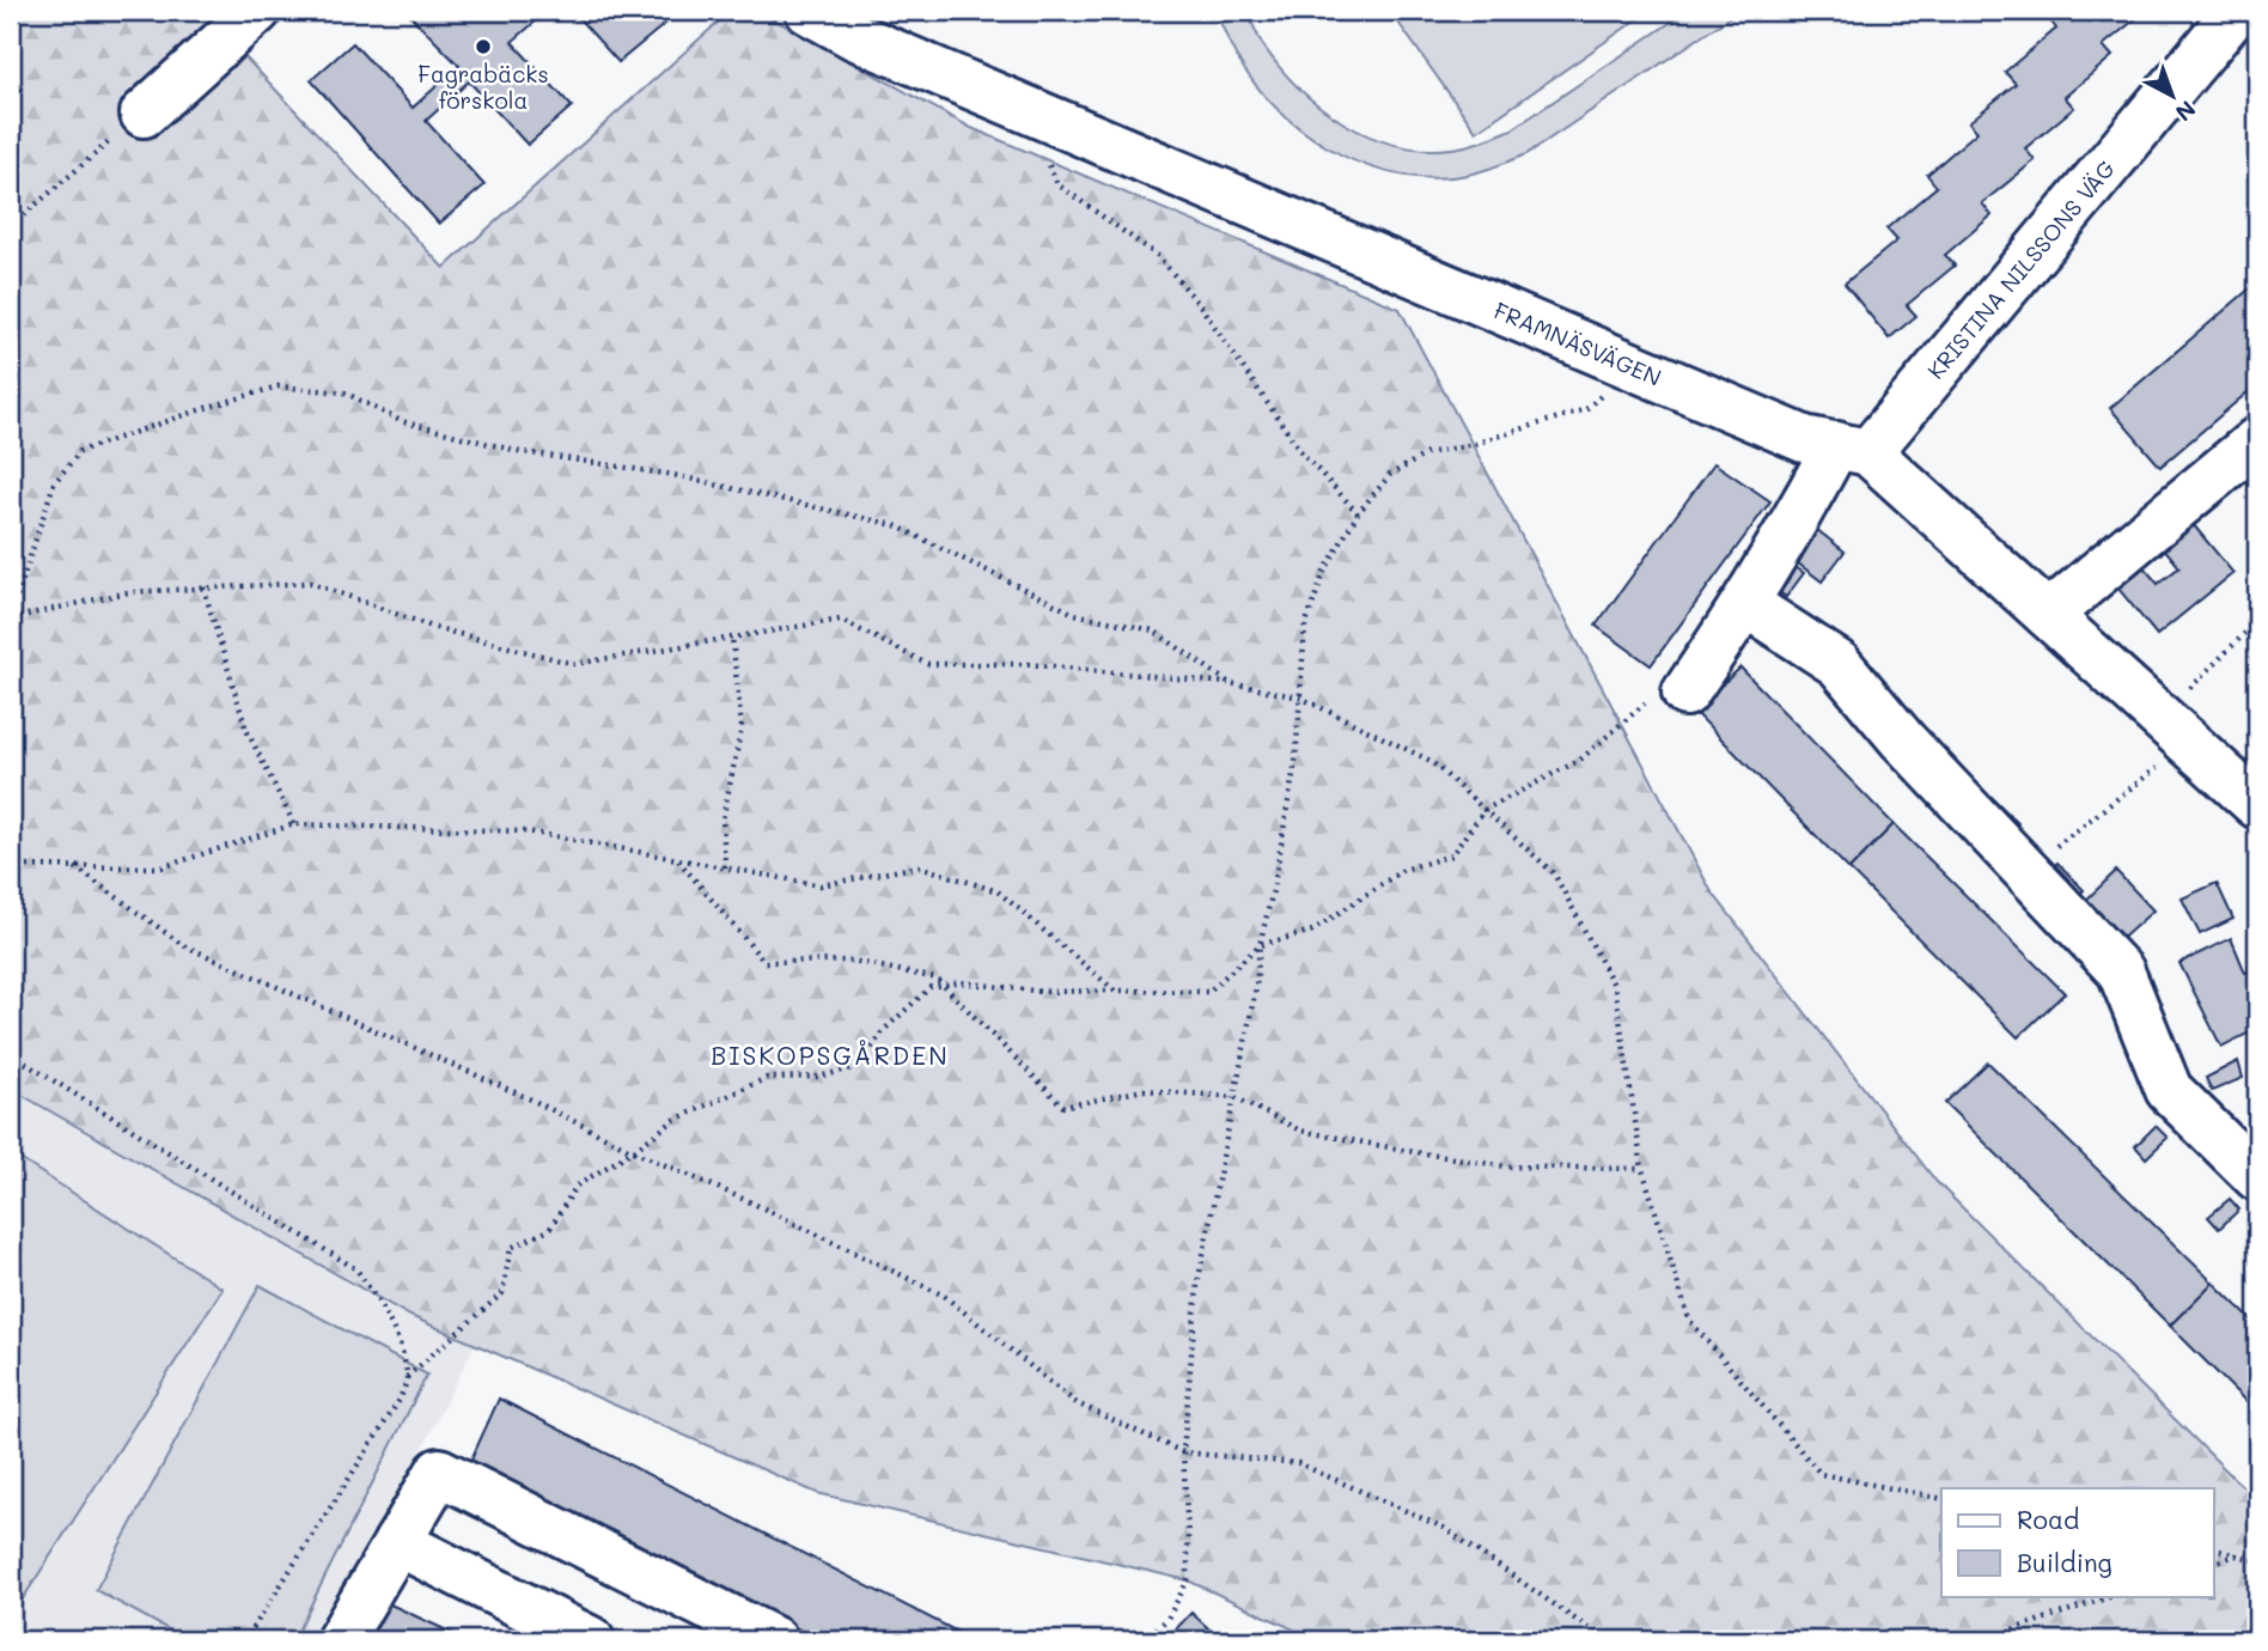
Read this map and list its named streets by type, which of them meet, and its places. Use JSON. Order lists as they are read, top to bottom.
{
  "streets": {
    "street": ["KRISTINA NILSSONS VÄG", "FRAMNÄSVÄGEN"]
  },
  "crossings": [
    ["KRISTINA NILSSONS VÄG", "FRAMNÄSVÄGEN"]
  ],
  "districts": ["BISKOPSGÅRDEN"],
  "places": ["Fagrabäcks förskola"],
  "legend": ["Road", "Building"],
  "north": "bottom right"
}
